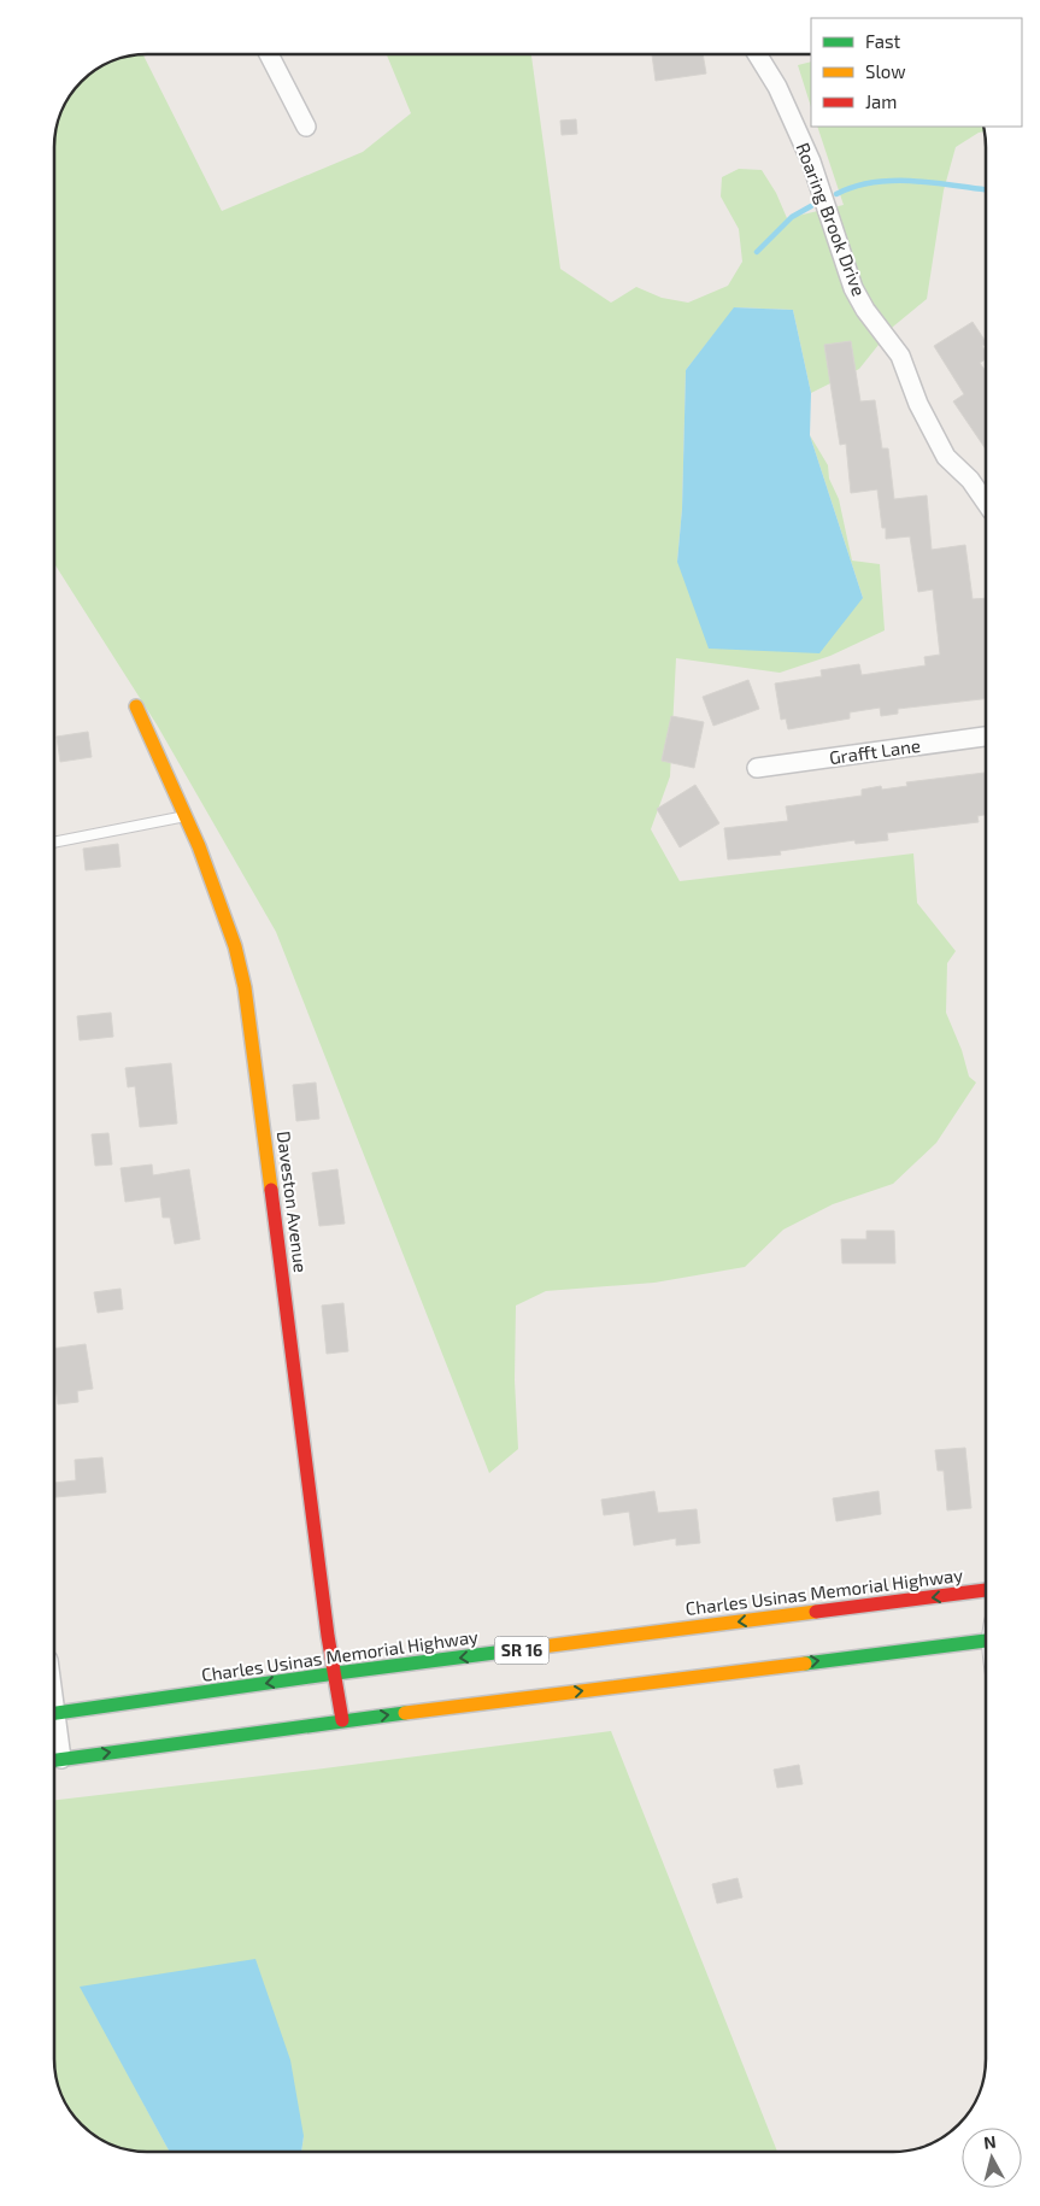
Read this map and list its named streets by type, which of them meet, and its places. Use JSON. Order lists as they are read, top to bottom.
{
  "streets": {
    "main road": ["Daveston Avenue", "Charles Usinas Memorial Highway", "SR 16"],
    "street": ["Roaring Brook Drive", "Grafft Lane"]
  },
  "crossings": [
    ["Daveston Avenue", "Charles Usinas Memorial Highway"]
  ],
  "legend": ["Fast", "Slow", "Jam"],
  "north": "top"
}
